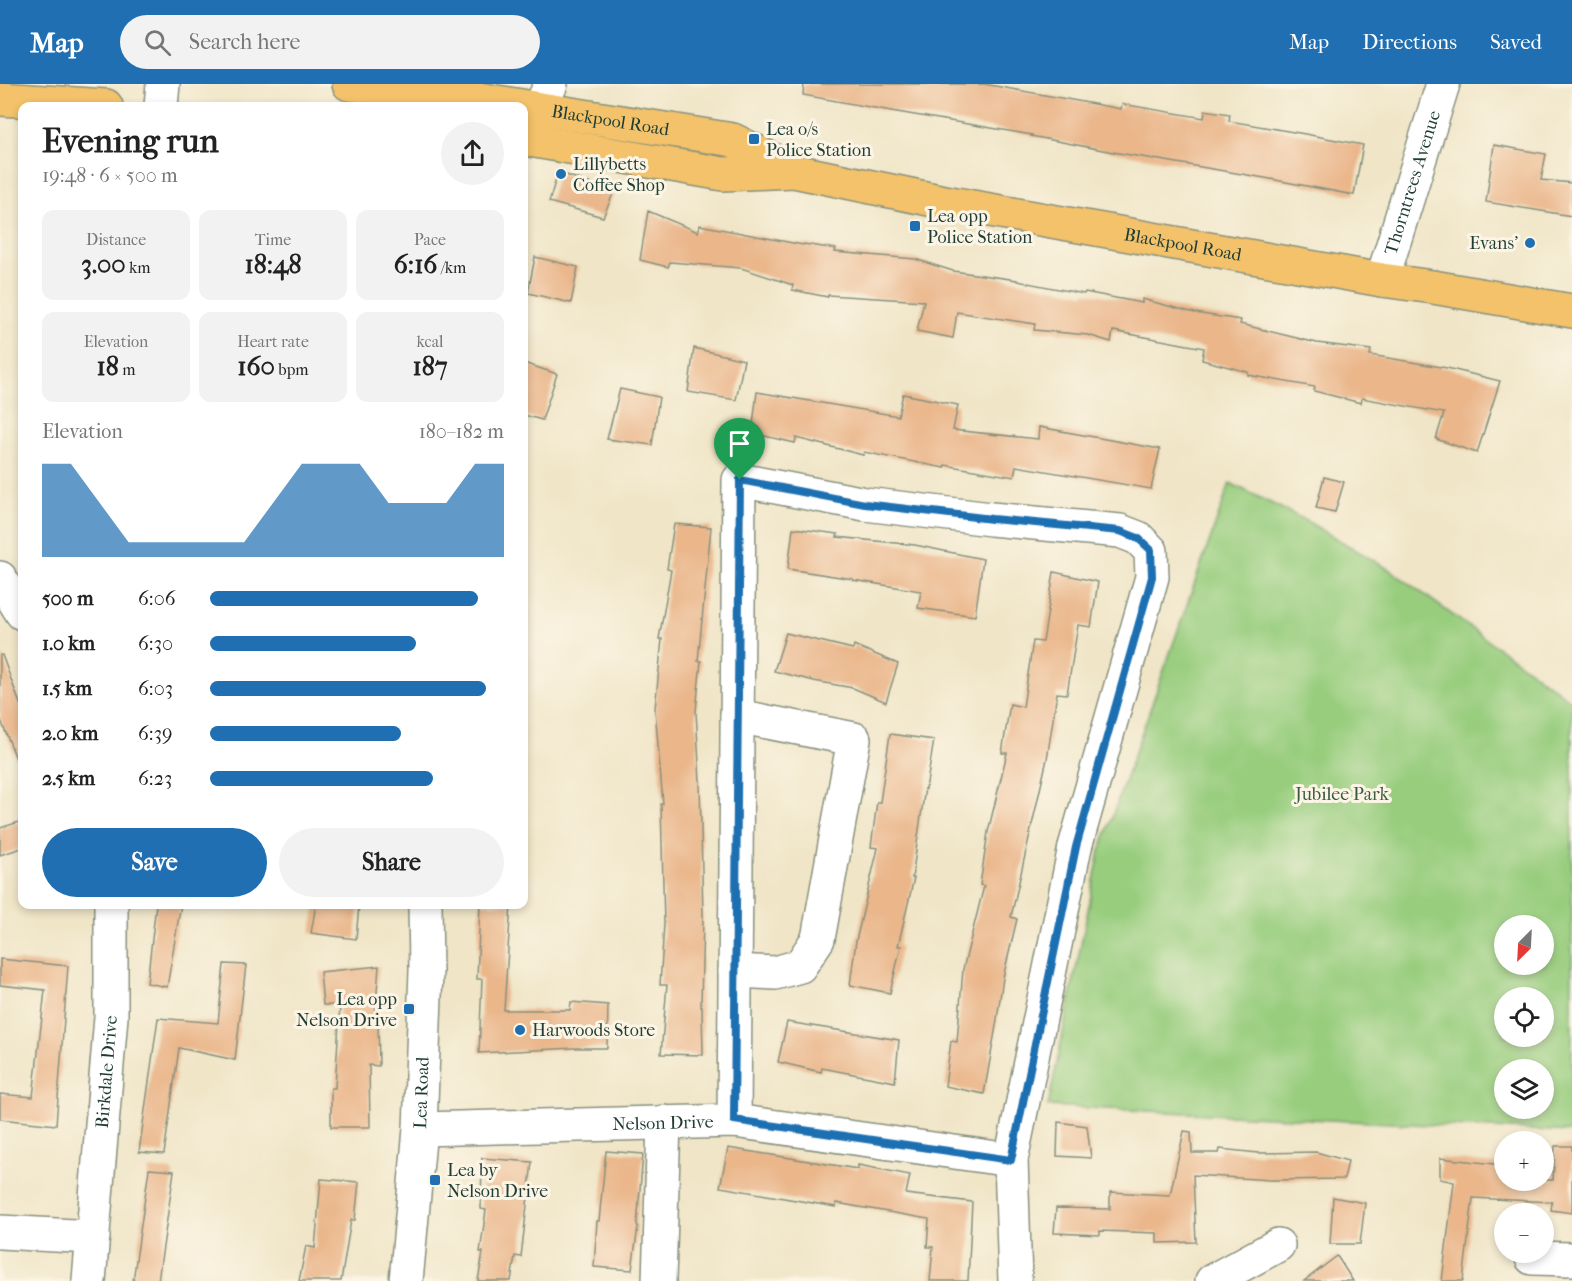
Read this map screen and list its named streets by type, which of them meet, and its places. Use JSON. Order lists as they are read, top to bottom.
{
  "streets": {
    "highway": ["Blackpool Road"],
    "street": [
      "Thorntrees Avenue",
      "Birkdale Drive",
      "Lea Road",
      "Nelson Drive"
    ]
  },
  "crossings": [
    ["Blackpool Road", "Thorntrees Avenue"],
    ["Lea Road", "Nelson Drive"]
  ],
  "parks": ["Jubilee Park"],
  "places": {
    "transit": [
      "Lea o/s Police Station",
      "Lea opp Police Station",
      "Lea opp Nelson Drive",
      "Lea by Nelson Drive"
    ],
    "other": ["Lillybetts Coffee Shop", "Evans'", "Harwoods Store"]
  },
  "north": "bottom left",
  "page": {
    "header": "Map",
    "search": "Search here",
    "nav": ["Map", "Directions", "Saved"],
    "heading": ["Evening run", "19:48 · 6 × 500 m"],
    "stats": [
      ["Distance", "3.00 km"],
      ["Time", "18:48"],
      ["Pace", "6:16 /km"],
      ["Elevation", "18 m"],
      ["Heart rate", "160 bpm"],
      ["kcal", "187"]
    ],
    "chart": ["Elevation", "180–182 m"],
    "list": [
      {
        "name": "500 m",
        "note": "6:06"
      },
      {
        "name": "1.0 km",
        "note": "6:30"
      },
      {
        "name": "1.5 km",
        "note": "6:03"
      },
      {
        "name": "2.0 km",
        "note": "6:39"
      },
      {
        "name": "2.5 km",
        "note": "6:23"
      }
    ],
    "buttons": ["Save", "Share"],
    "map_buttons": ["+", "−"]
  }
}
